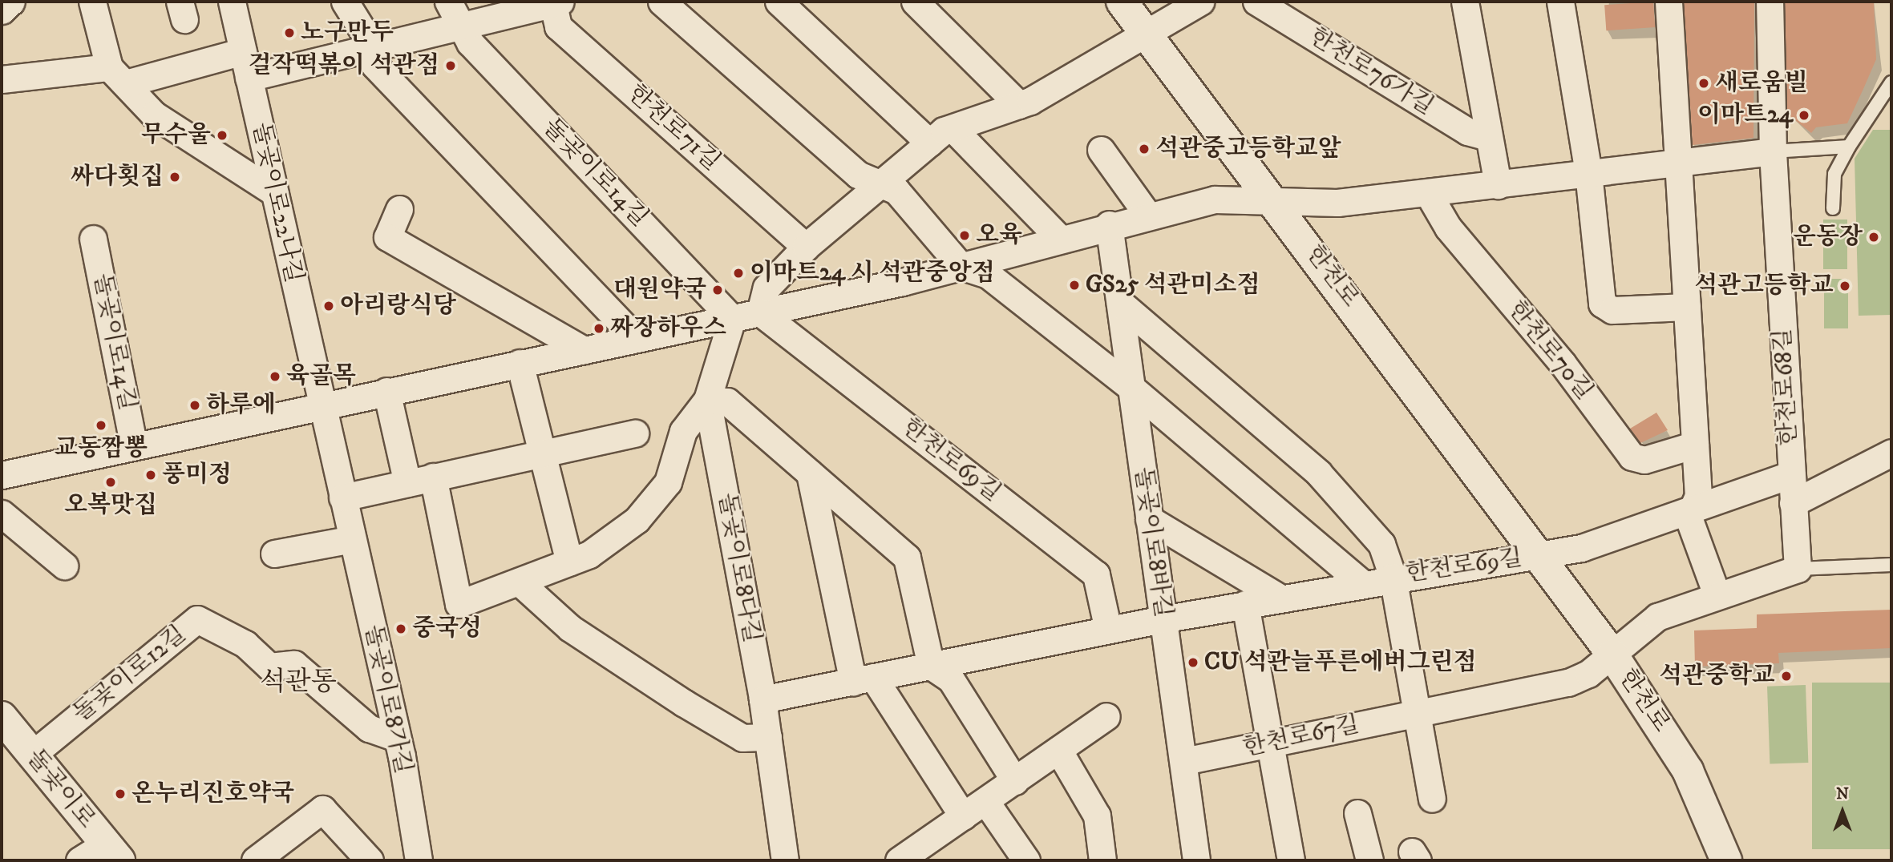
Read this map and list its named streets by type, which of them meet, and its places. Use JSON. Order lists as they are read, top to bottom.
{
  "streets": {
    "main road": ["한천로", "돌곶이로"],
    "street": [
      "한천로76가길",
      "한천로71길",
      "돌곶이로14길",
      "돌곶이로22나길",
      "한천로70길",
      "한천로68길",
      "한천로69길",
      "돌곶이로8바길",
      "돌곶이로8다길",
      "돌곶이로12길",
      "돌곶이로8가길",
      "한천로67길"
    ]
  },
  "crossings": [
    ["돌곶이로14길", "돌곶이로8다길"],
    ["돌곶이로22나길", "돌곶이로8가길"],
    ["한천로", "한천로69길"],
    ["한천로", "한천로67길"],
    ["한천로69길", "돌곶이로8바길"],
    ["한천로69길", "돌곶이로8다길"],
    ["한천로69길", "한천로67길"],
    ["돌곶이로8바길", "한천로67길"],
    ["돌곶이로12길", "돌곶이로8가길"],
    ["돌곶이로12길", "돌곶이로"]
  ],
  "districts": ["석관동"],
  "places": [
    "노구만두",
    "걸작떡볶이 석관점",
    "새로움빌",
    "이마트24",
    "무수울",
    "석관중고등학교앞",
    "싸다횟집",
    "오육",
    "운동장",
    "이마트24 시 석관중앙점",
    "GS25 석관미소점",
    "석관고등학교",
    "대원약국",
    "아리랑식당",
    "짜장하우스",
    "육골목",
    "하루에",
    "교동짬뽕",
    "풍미정",
    "오복맛집",
    "중국성",
    "CU 석관늘푸른에버그린점",
    "석관중학교",
    "온누리진호약국"
  ],
  "north": "top"
}
